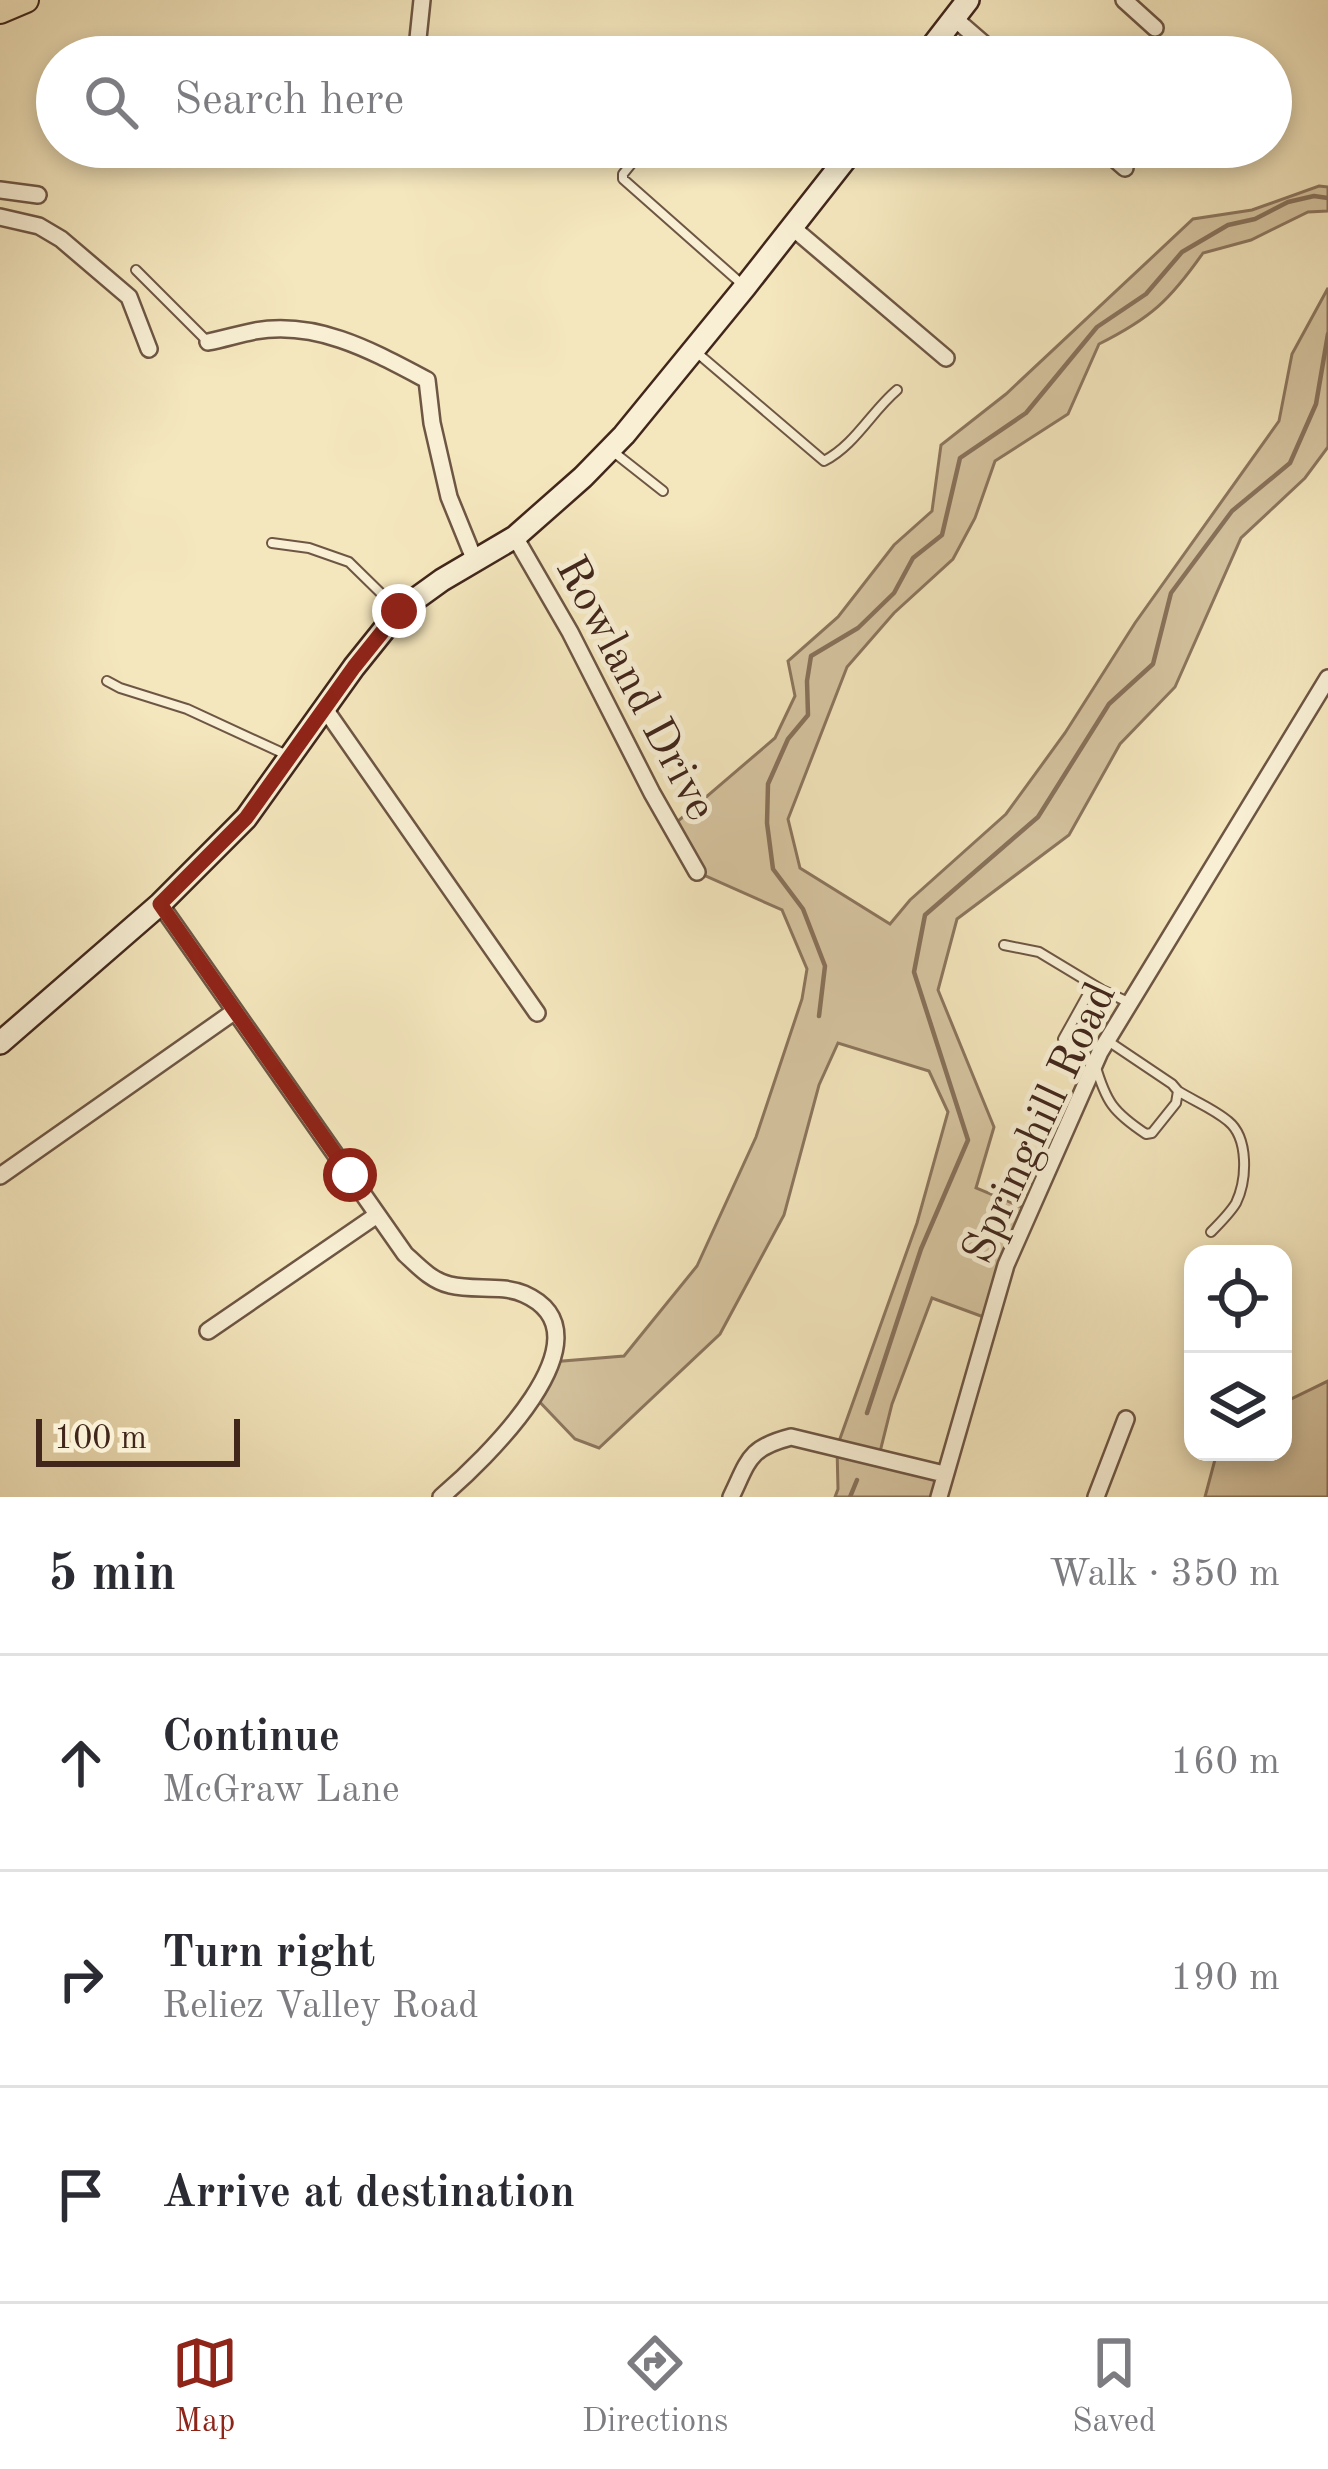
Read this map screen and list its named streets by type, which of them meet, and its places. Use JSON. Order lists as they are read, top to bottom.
{
  "streets": {
    "street": ["Rowland Drive", "Springhill Road"]
  },
  "scale_bar": "100 m",
  "page": {
    "search": "Search here",
    "scale": "100 m",
    "heading": ["5 min", "Walk · 350 m"],
    "list": [
      ["Continue", "McGraw Lane", "160 m"],
      ["Turn right", "Reliez Valley Road", "190 m"],
      "Arrive at destination"
    ],
    "nav": ["Map", "Directions", "Saved"]
  }
}
